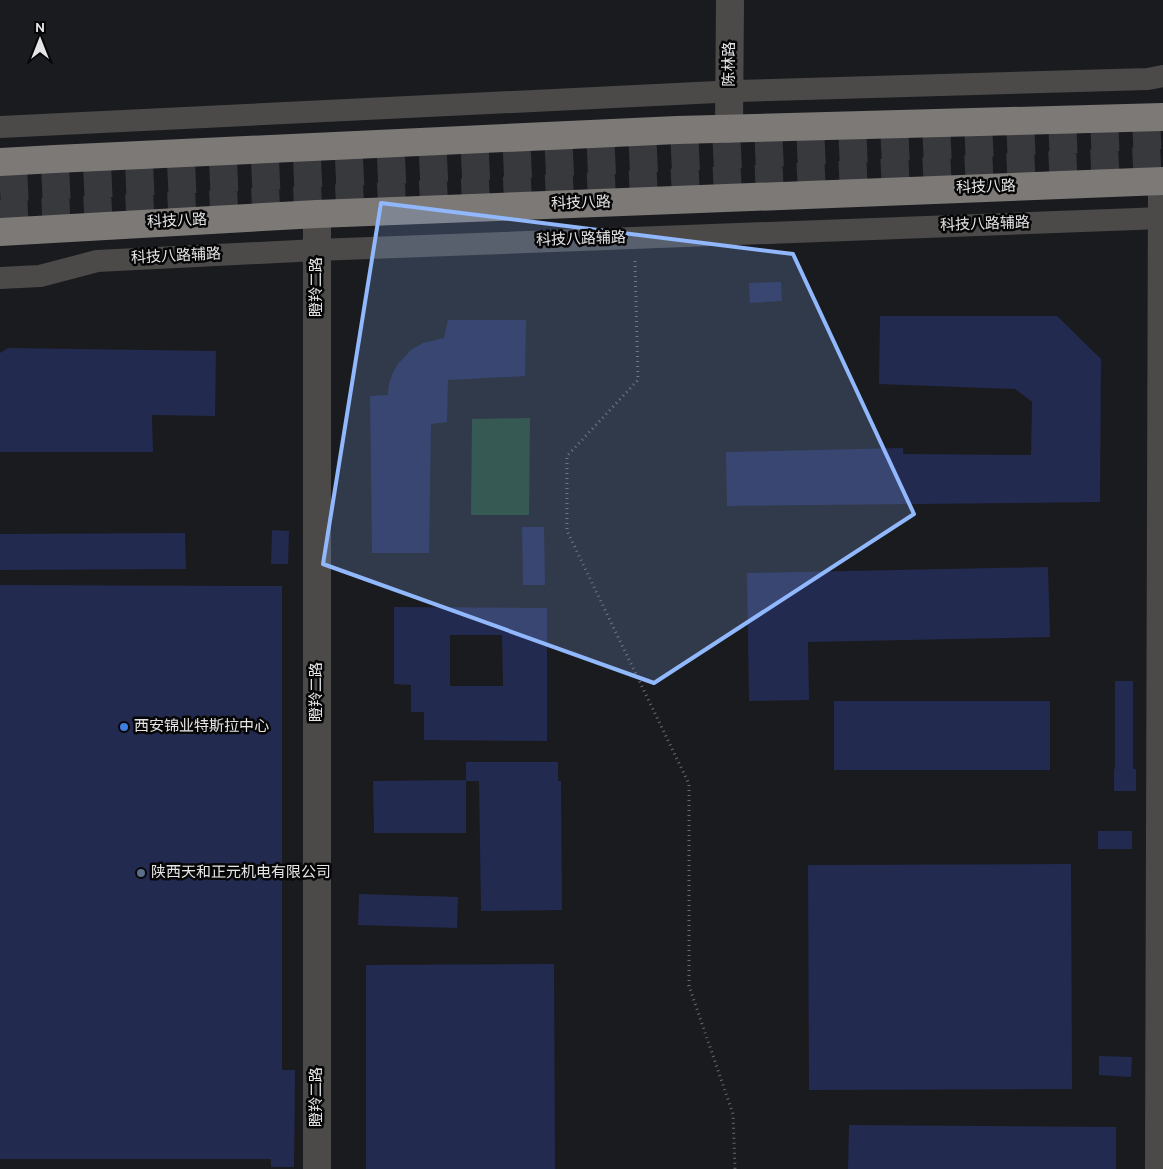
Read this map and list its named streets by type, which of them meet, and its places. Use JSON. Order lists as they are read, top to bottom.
{
  "streets": {
    "main road": ["科技八路"],
    "street": ["陈林路", "科技八路辅路", "瞪羚二路"]
  },
  "crossings": [
    ["科技八路", "瞪羚二路"],
    ["科技八路辅路", "瞪羚二路"]
  ],
  "places": ["西安锦业特斯拉中心", "陕西天和正元机电有限公司"],
  "north": "top"
}
